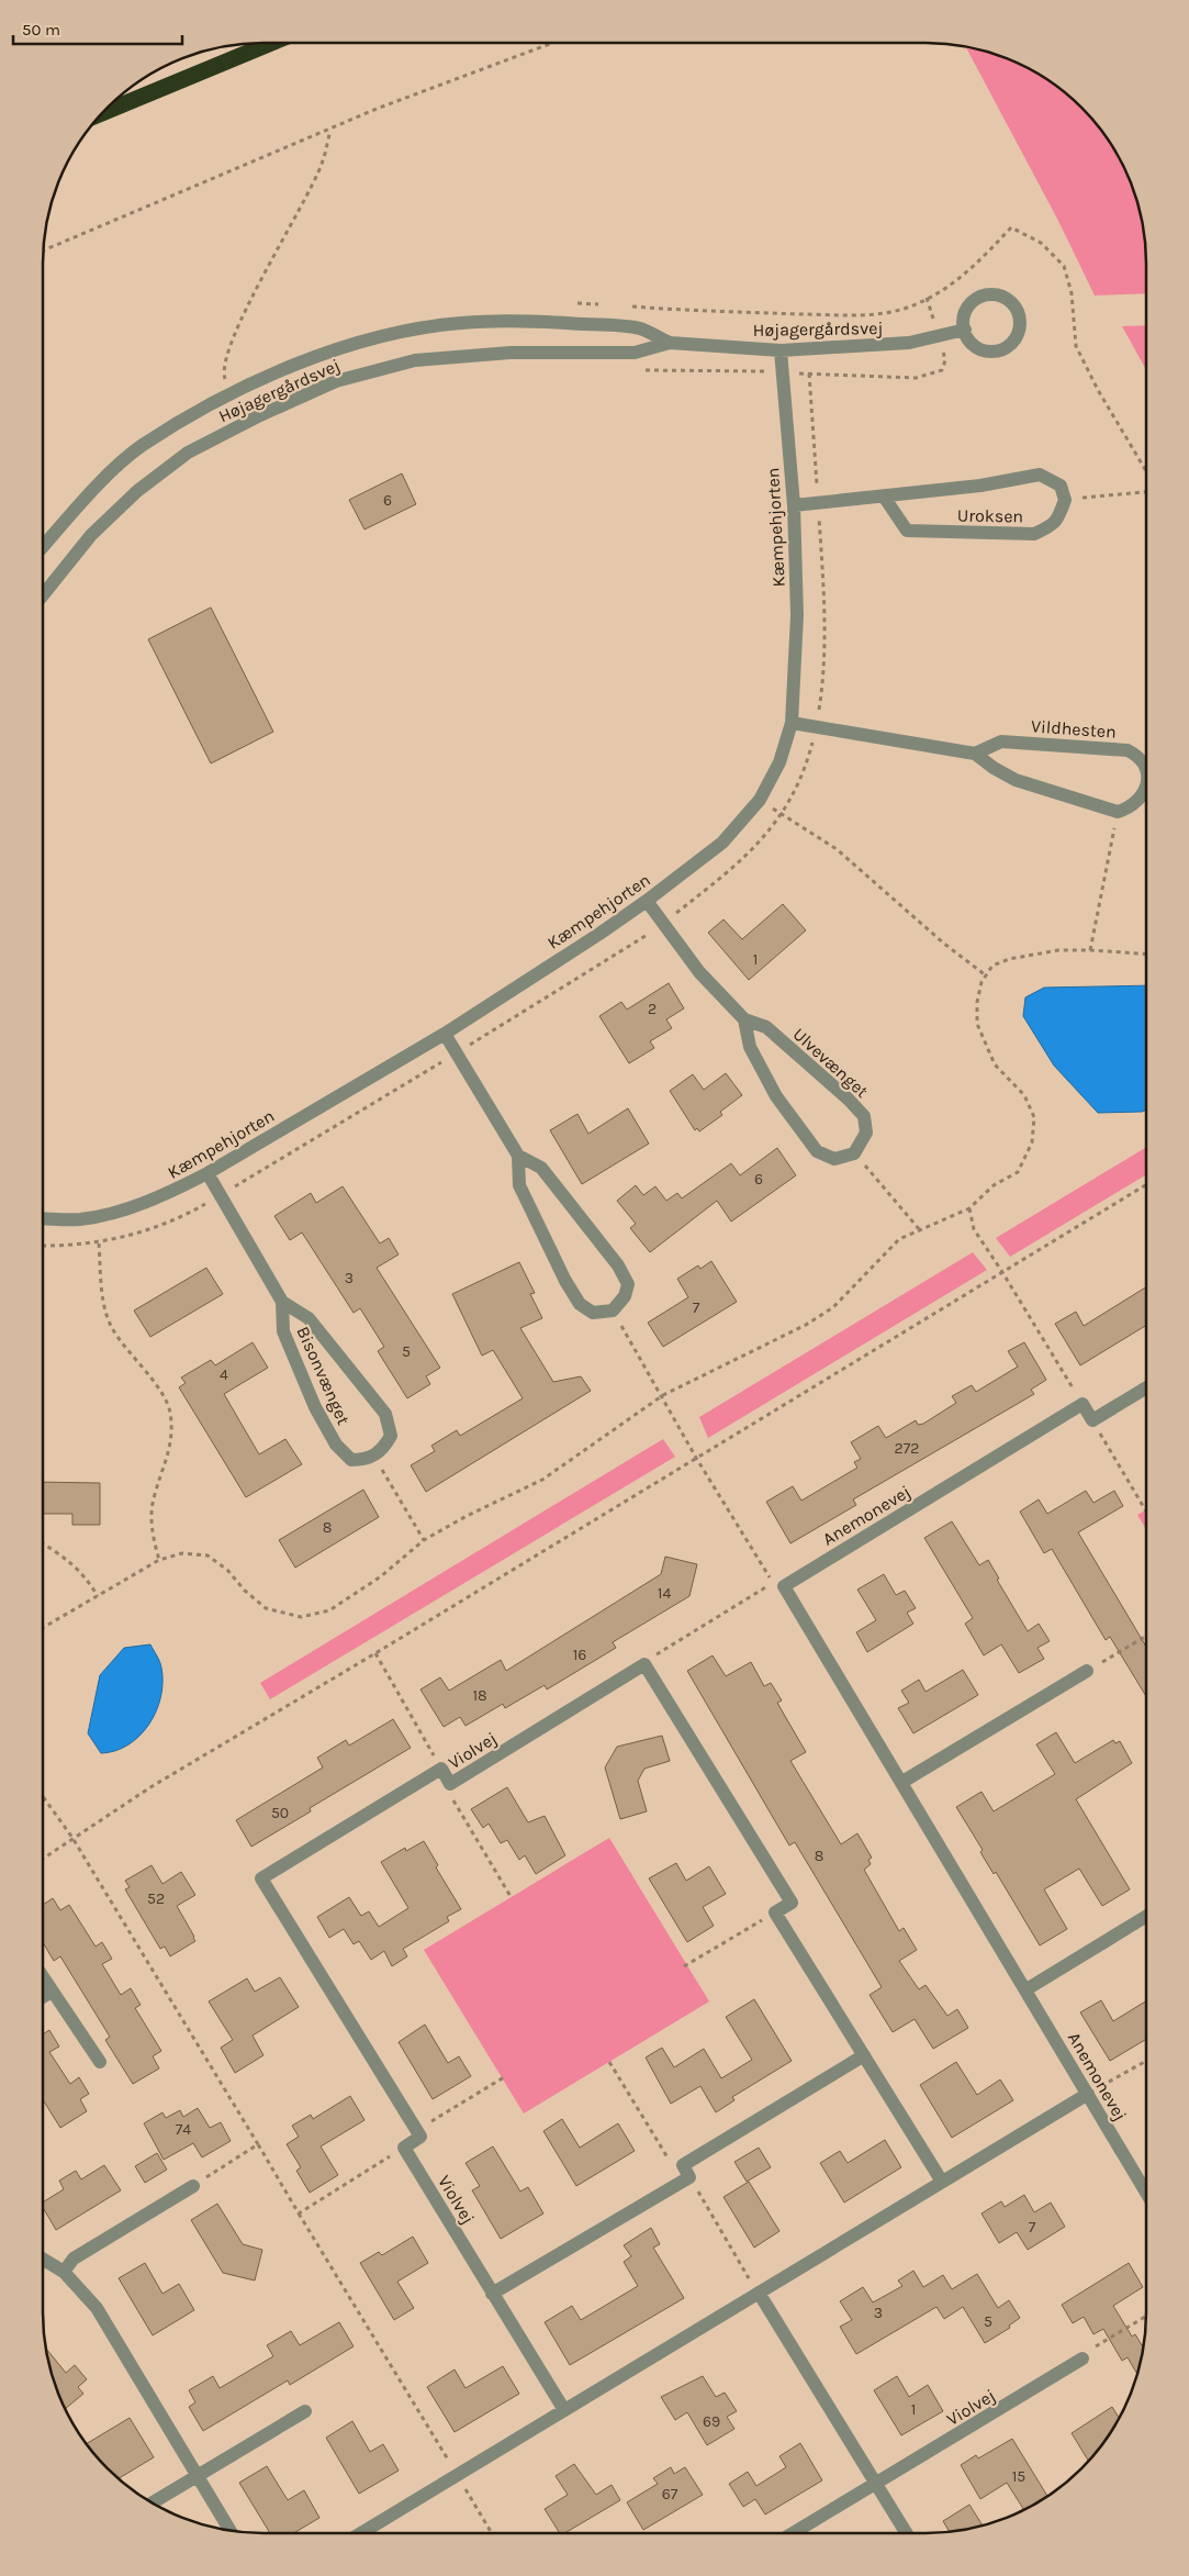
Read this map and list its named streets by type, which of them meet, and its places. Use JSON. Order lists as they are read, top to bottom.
{
  "streets": {
    "street": [
      "Højagergårdsvej",
      "Uroksen",
      "Kæmpehjorten",
      "Vildhesten",
      "Ulvevænget",
      "Bisonvænget",
      "Anemonevej",
      "Violvej"
    ]
  },
  "crossings": [
    ["Højagergårdsvej", "Kæmpehjorten"],
    ["Uroksen", "Kæmpehjorten"],
    ["Kæmpehjorten", "Ulvevænget"],
    ["Kæmpehjorten", "Bisonvænget"]
  ],
  "house_numbers": [
    "6",
    "1",
    "2",
    "6",
    "3",
    "7",
    "5",
    "4",
    "272",
    "8",
    "14",
    "16",
    "18",
    "50",
    "8",
    "52",
    "74",
    "7",
    "3",
    "5",
    "1",
    "69",
    "15",
    "67"
  ],
  "scale_bar": "50 m"
}
